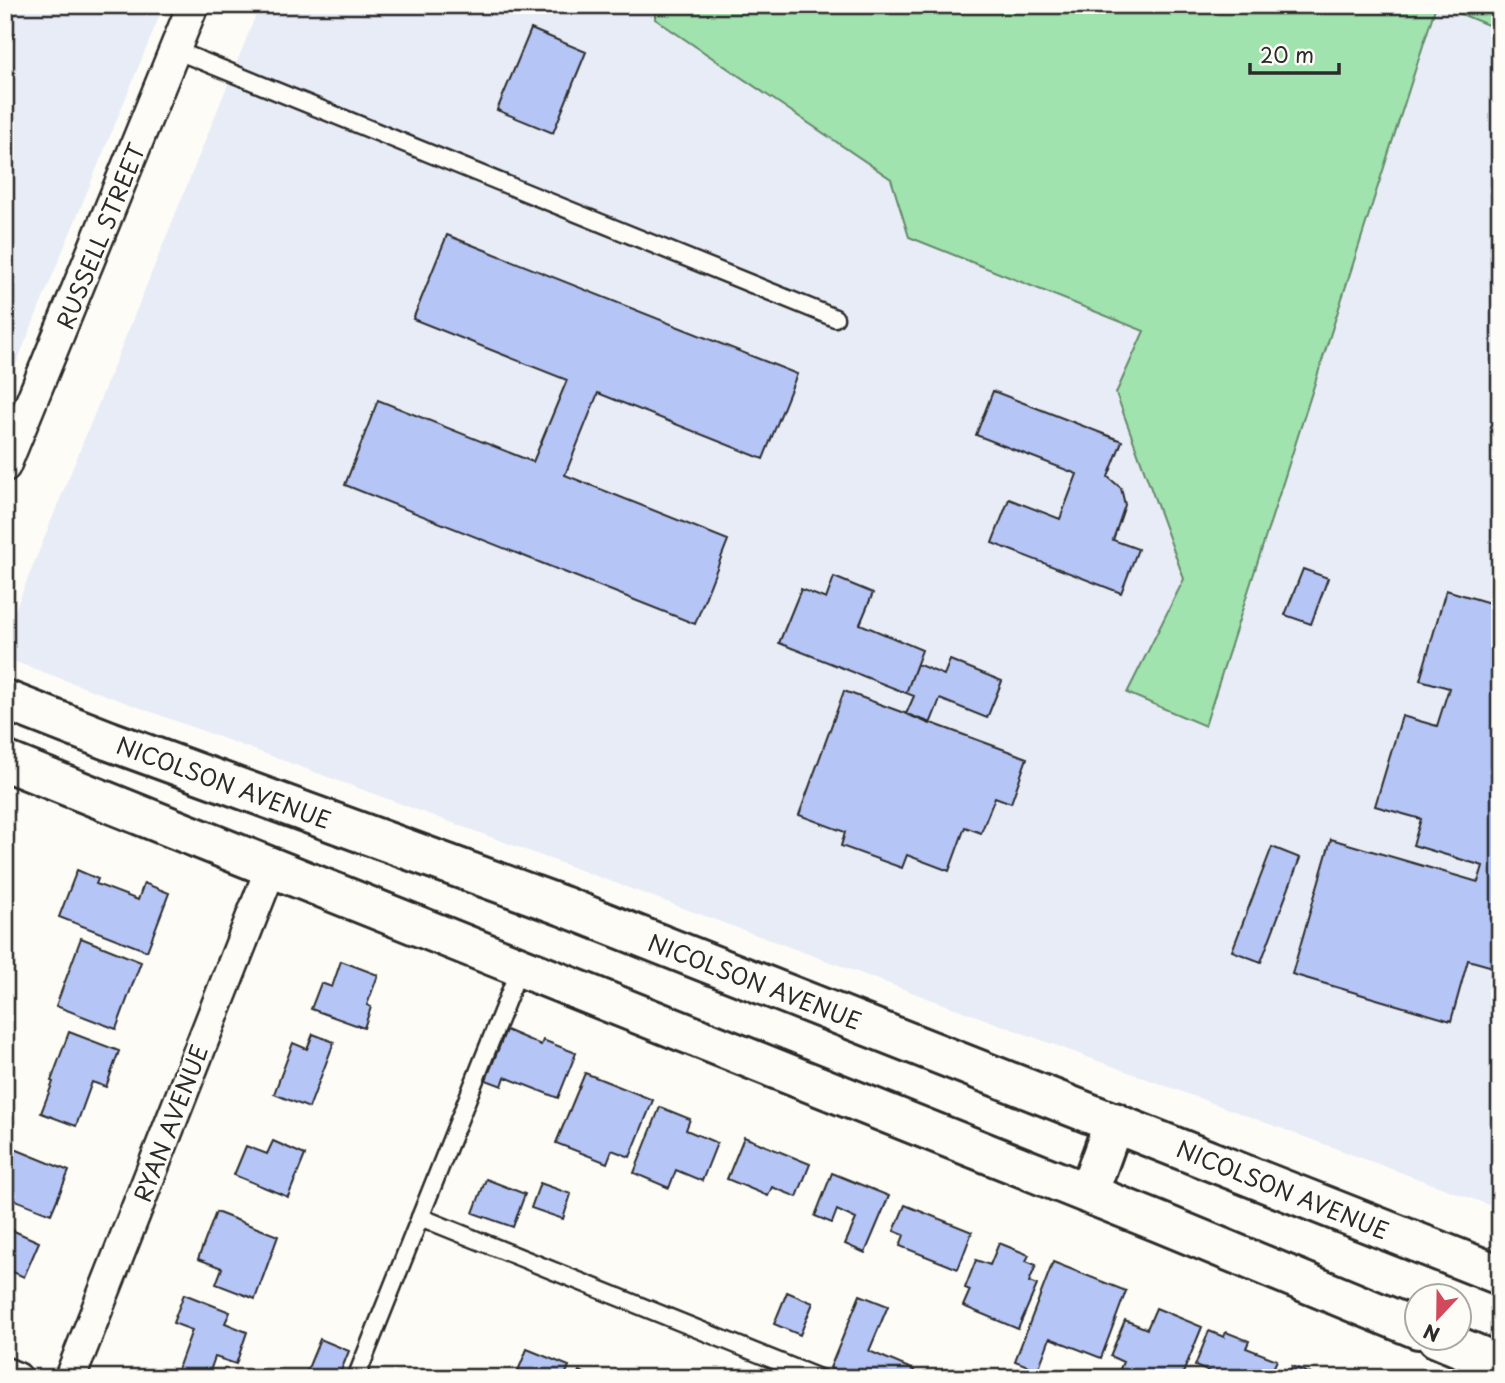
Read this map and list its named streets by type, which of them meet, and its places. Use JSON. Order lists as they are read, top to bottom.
{
  "streets": {
    "main road": ["NICOLSON AVENUE"],
    "street": ["RUSSELL STREET", "RYAN AVENUE"]
  },
  "scale_bar": "20 m",
  "north": "bottom"
}
